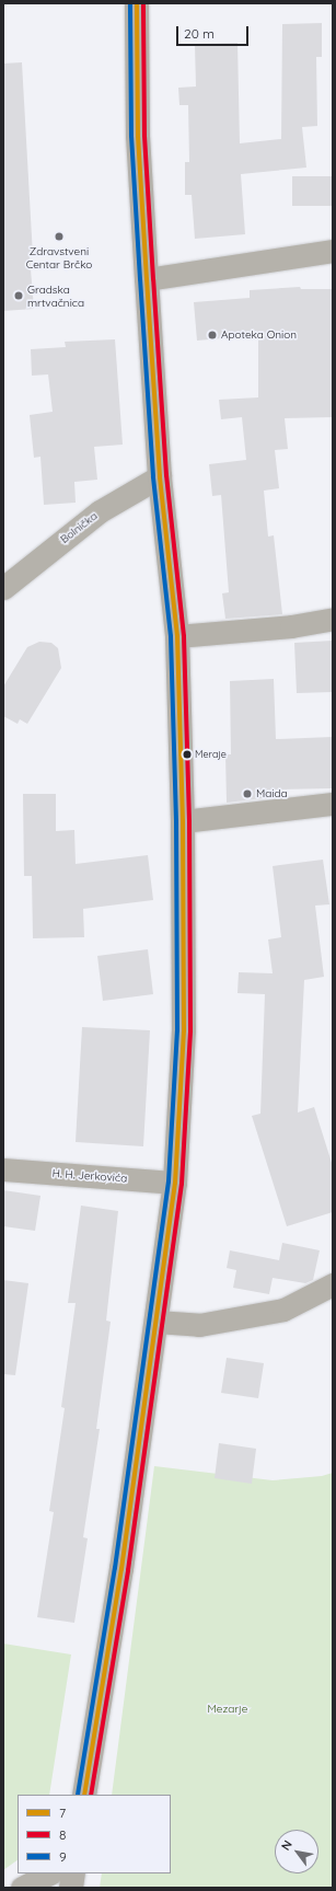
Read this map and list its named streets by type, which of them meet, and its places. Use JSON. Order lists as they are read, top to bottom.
{
  "streets": {
    "street": ["Bolnička", "H. H. Jerkovića"]
  },
  "parks": ["Mezarje"],
  "places": [
    "Zdravstveni Centar Brčko",
    "Gradska mrtvačnica",
    "Apoteka Onion",
    "Meraje",
    "Maida"
  ],
  "lines": ["transit line 7", "transit line 8", "transit line 9"],
  "legend": ["7", "8", "9"],
  "scale_bar": "20 m",
  "north": "top left"
}
